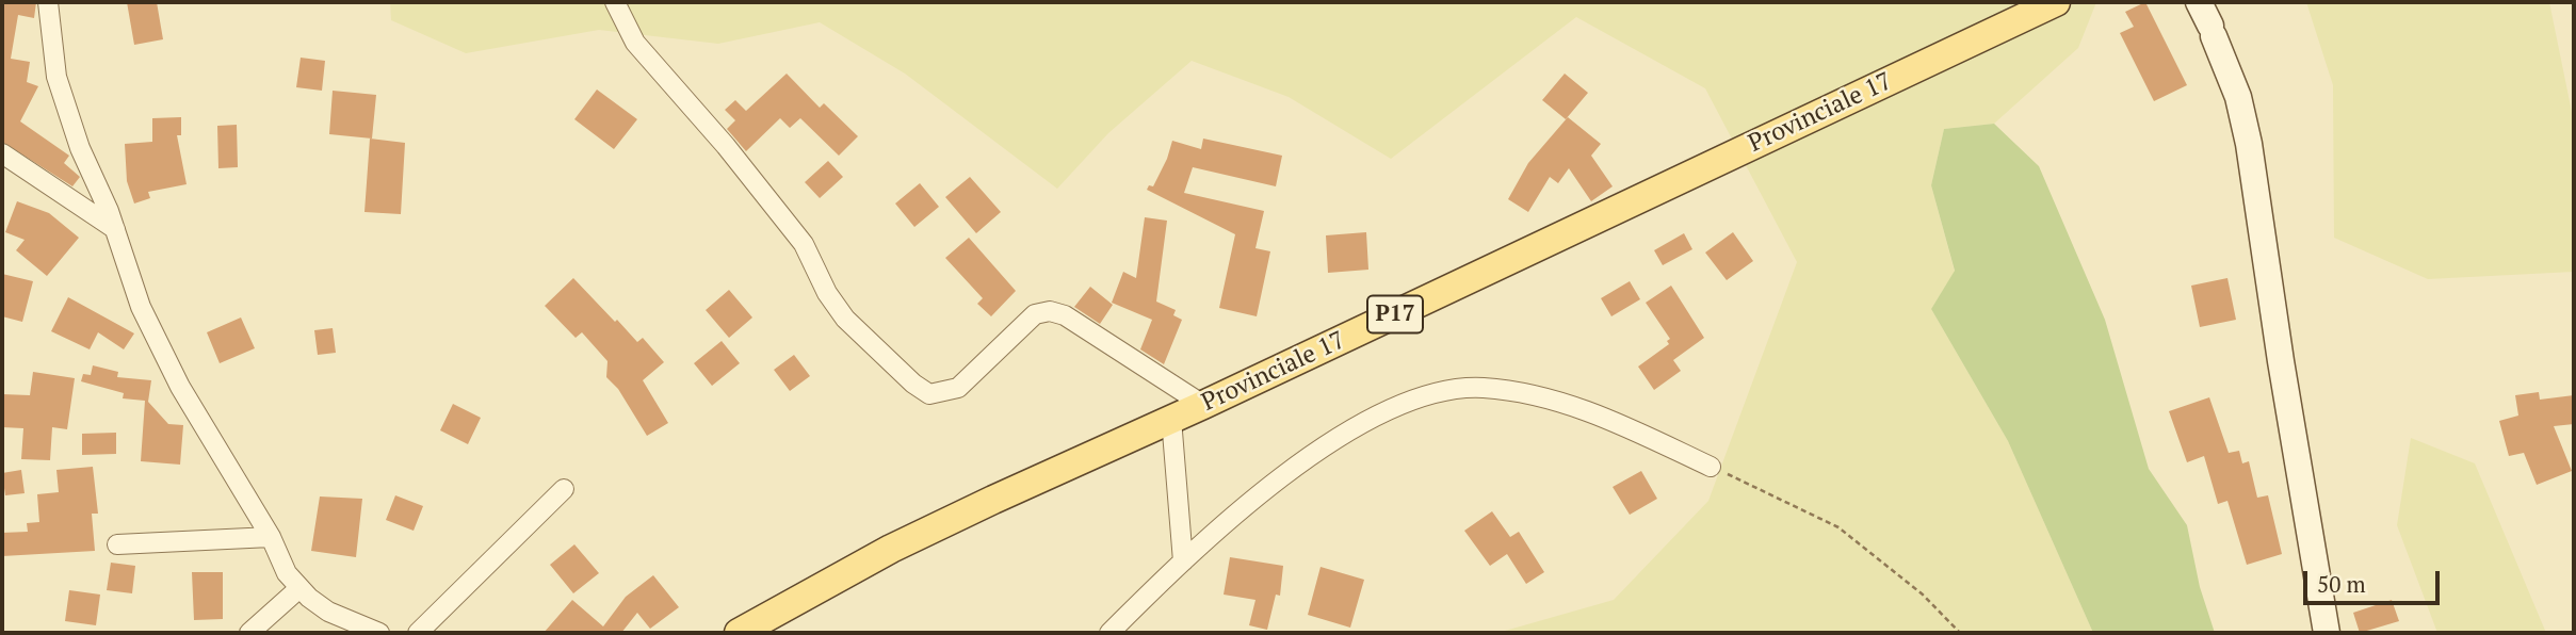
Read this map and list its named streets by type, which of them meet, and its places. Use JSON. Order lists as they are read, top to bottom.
{
  "streets": {
    "main road": ["Provinciale 17", "P17"]
  },
  "scale_bar": "50 m"
}
